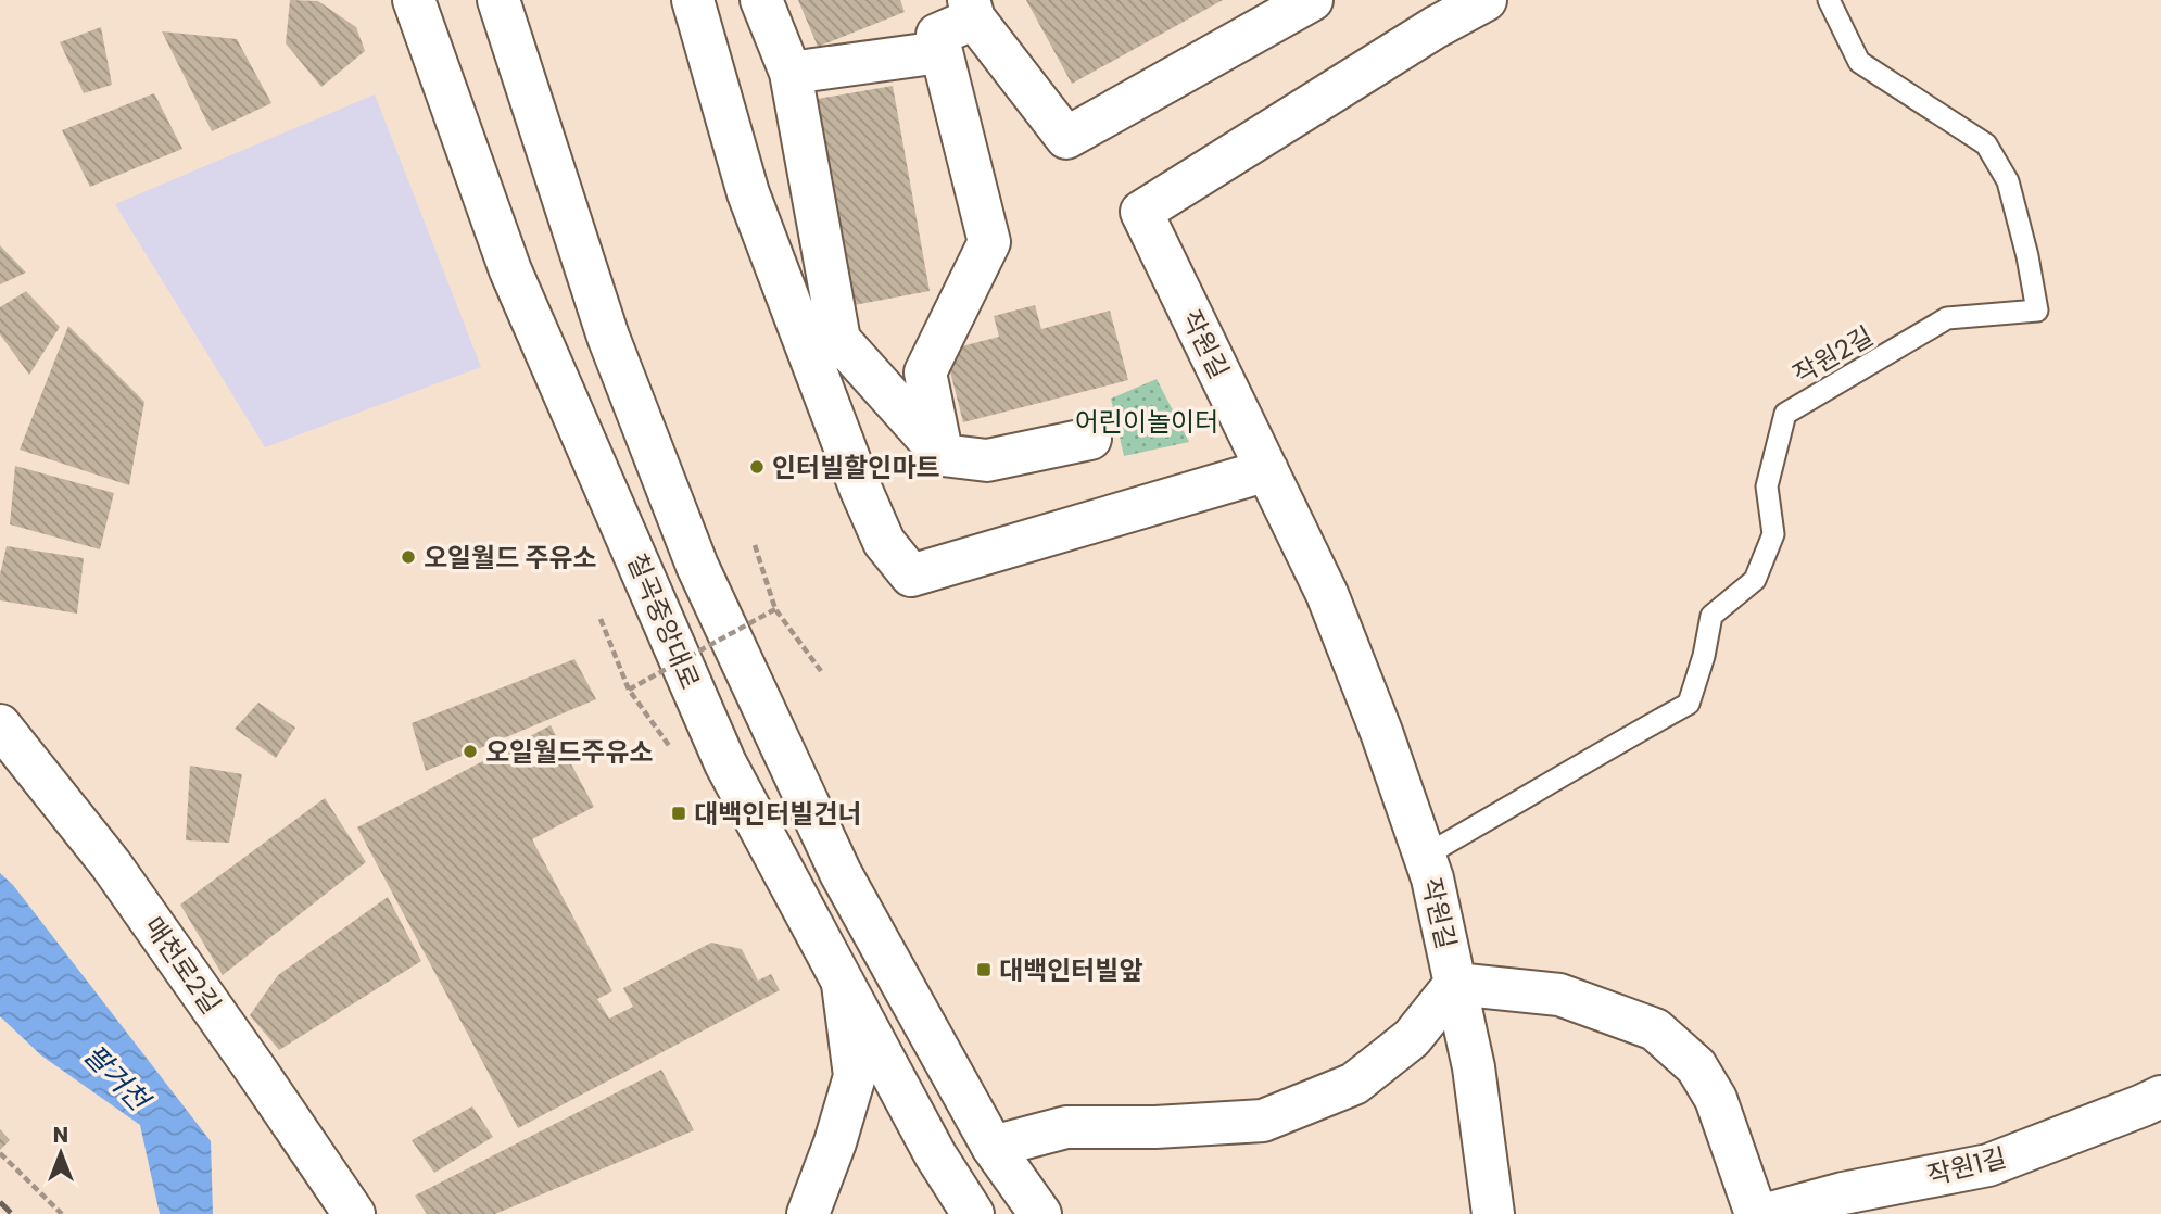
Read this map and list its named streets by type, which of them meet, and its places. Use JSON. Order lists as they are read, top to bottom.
{
  "streets": {
    "street": [
      "작원길",
      "칠곡중앙대로",
      "매천로2길",
      "작원1길"
    ],
    "lane": ["작원2길"]
  },
  "crossings": [
    ["작원길", "작원2길"],
    ["작원길", "칠곡중앙대로"]
  ],
  "water": ["팔거천"],
  "parks": ["어린이놀이터"],
  "places": {
    "other": ["인터빌할인마트", "오일월드 주유소", "오일월드주유소"],
    "transit": ["대백인터빌건너", "대백인터빌앞"]
  },
  "north": "top"
}
